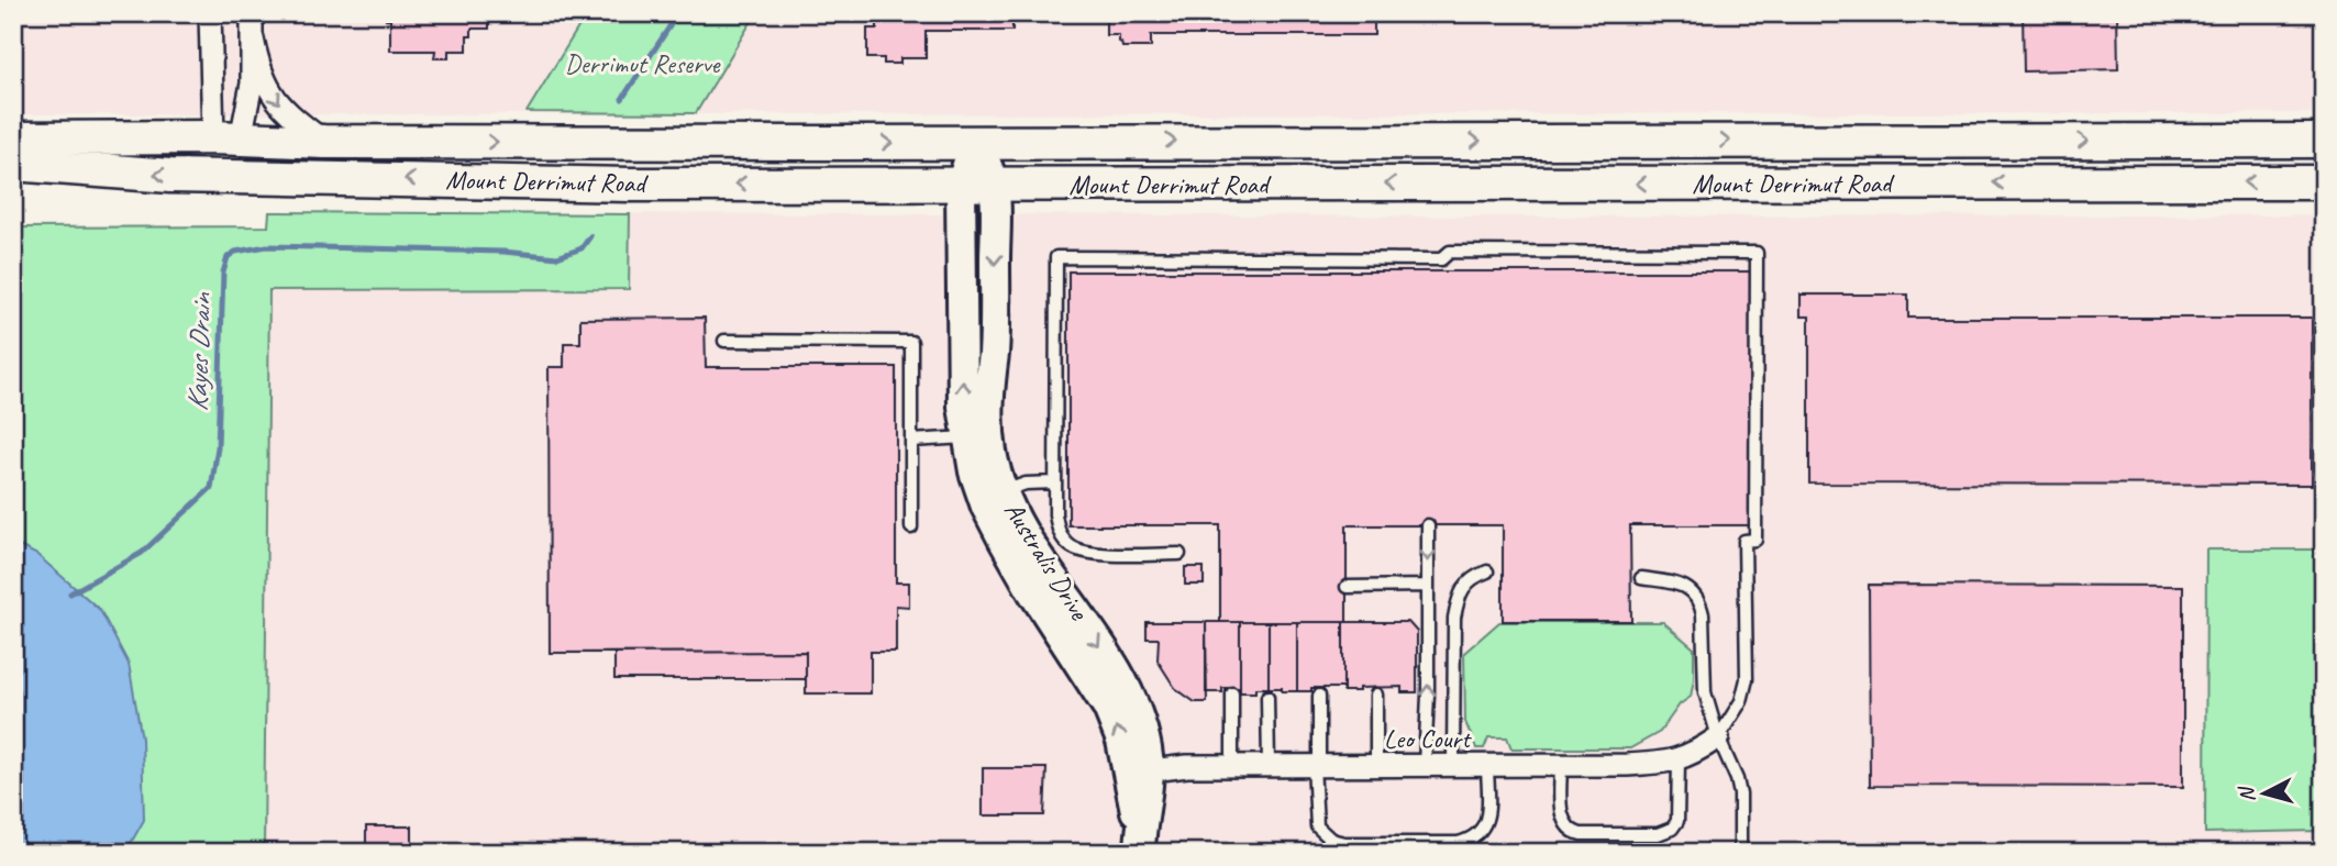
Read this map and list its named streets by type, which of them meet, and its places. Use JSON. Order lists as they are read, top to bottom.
{
  "streets": {
    "main road": ["Mount Derrimut Road"],
    "street": ["Australis Drive", "Leo Court"]
  },
  "crossings": [
    ["Mount Derrimut Road", "Australis Drive"],
    ["Australis Drive", "Leo Court"]
  ],
  "water": ["Kayes Drain"],
  "parks": ["Derrimut Reserve"],
  "north": "left"
}
